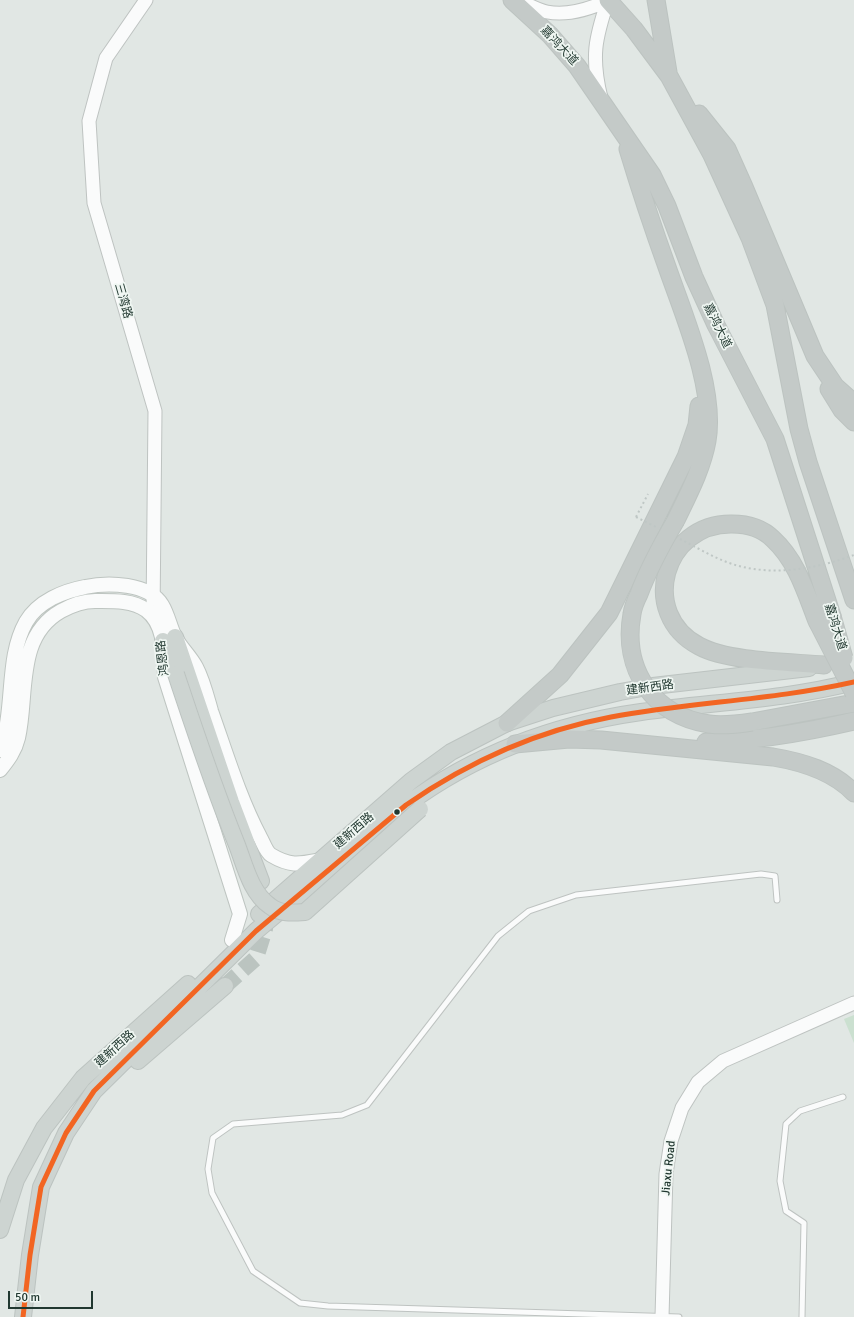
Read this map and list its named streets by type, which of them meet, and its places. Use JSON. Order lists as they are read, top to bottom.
{
  "streets": {
    "highway": ["嘉鸿大道"],
    "main road": ["鸿恩路", "建新西路"],
    "street": ["三湾路", "Jiaxu Road"]
  },
  "crossings": [
    ["三湾路", "鸿恩路"],
    ["鸿恩路", "建新西路"]
  ],
  "scale_bar": "50 m"
}
